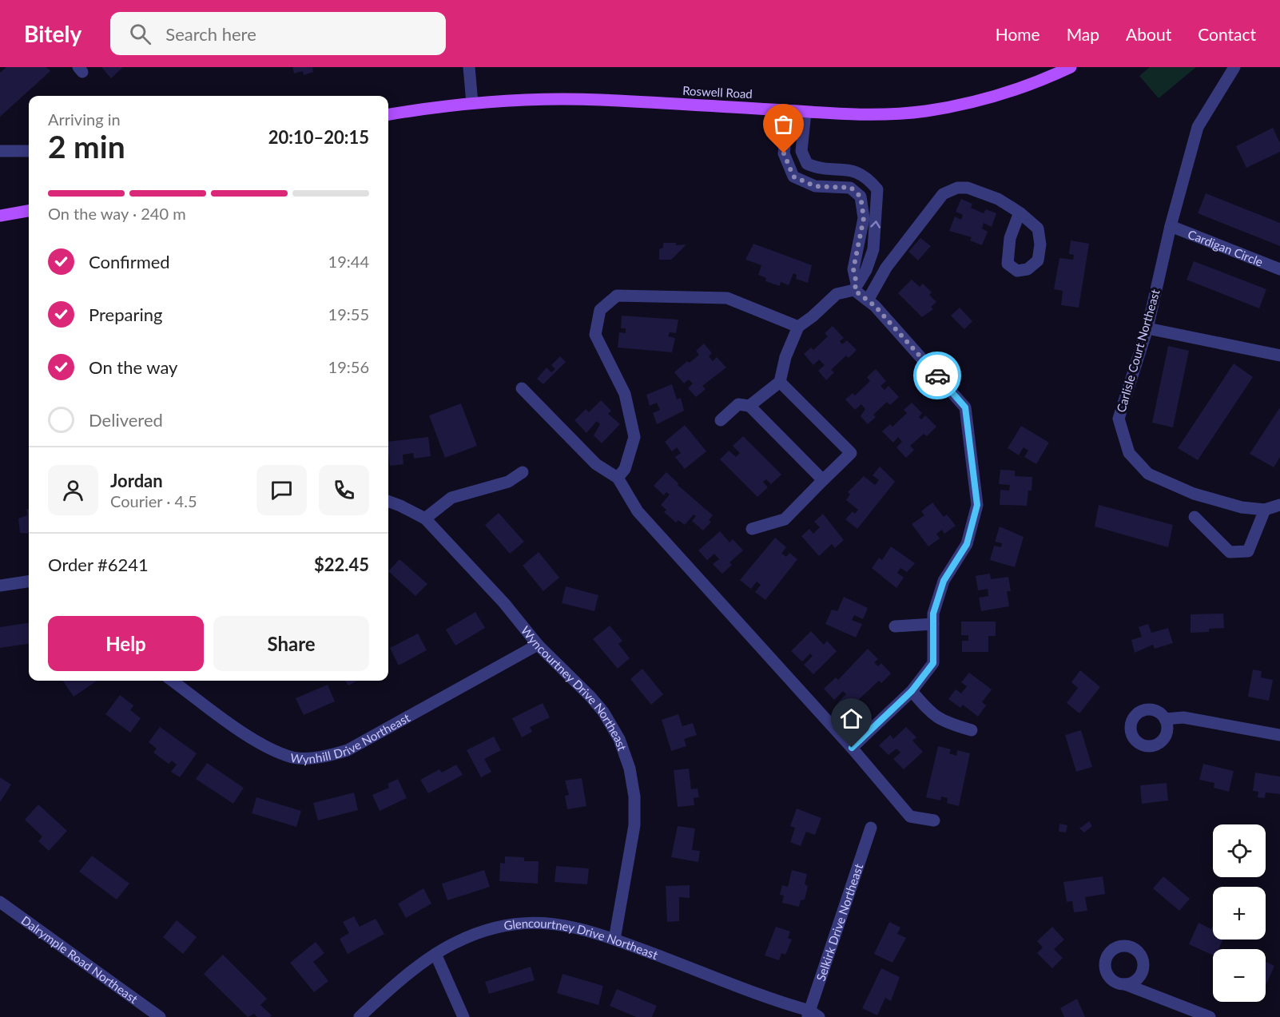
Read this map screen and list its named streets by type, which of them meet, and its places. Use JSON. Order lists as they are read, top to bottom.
{
  "streets": {
    "main road": ["Roswell Road"],
    "street": [
      "Cardigan Circle",
      "Carlisle Court Northeast",
      "Wyncourtney Drive Northeast",
      "Wynhill Drive Northeast",
      "Selkirk Drive Northeast",
      "Glencourtney Drive Northeast",
      "Dalrymple Road Northeast"
    ]
  },
  "crossings": [
    ["Cardigan Circle", "Carlisle Court Northeast"],
    ["Wyncourtney Drive Northeast", "Wynhill Drive Northeast"],
    ["Wyncourtney Drive Northeast", "Glencourtney Drive Northeast"],
    ["Selkirk Drive Northeast", "Glencourtney Drive Northeast"]
  ],
  "page": {
    "header": "Bitely",
    "search": "Search here",
    "nav": [
      "Home",
      "Map",
      "About",
      "Contact"
    ],
    "heading": ["2 min", "Arriving in", "20:10–20:15"],
    "panel": [
      "Jordan",
      "Courier · 4.5",
      "Order #6241",
      "$22.45"
    ],
    "bar": "On the way · 240 m",
    "list": [
      ["Confirmed", "19:44"],
      ["Preparing", "19:55"],
      ["On the way", "19:56"],
      "Delivered"
    ],
    "buttons": ["Help", "Share"],
    "map_buttons": ["+", "−"]
  }
}
